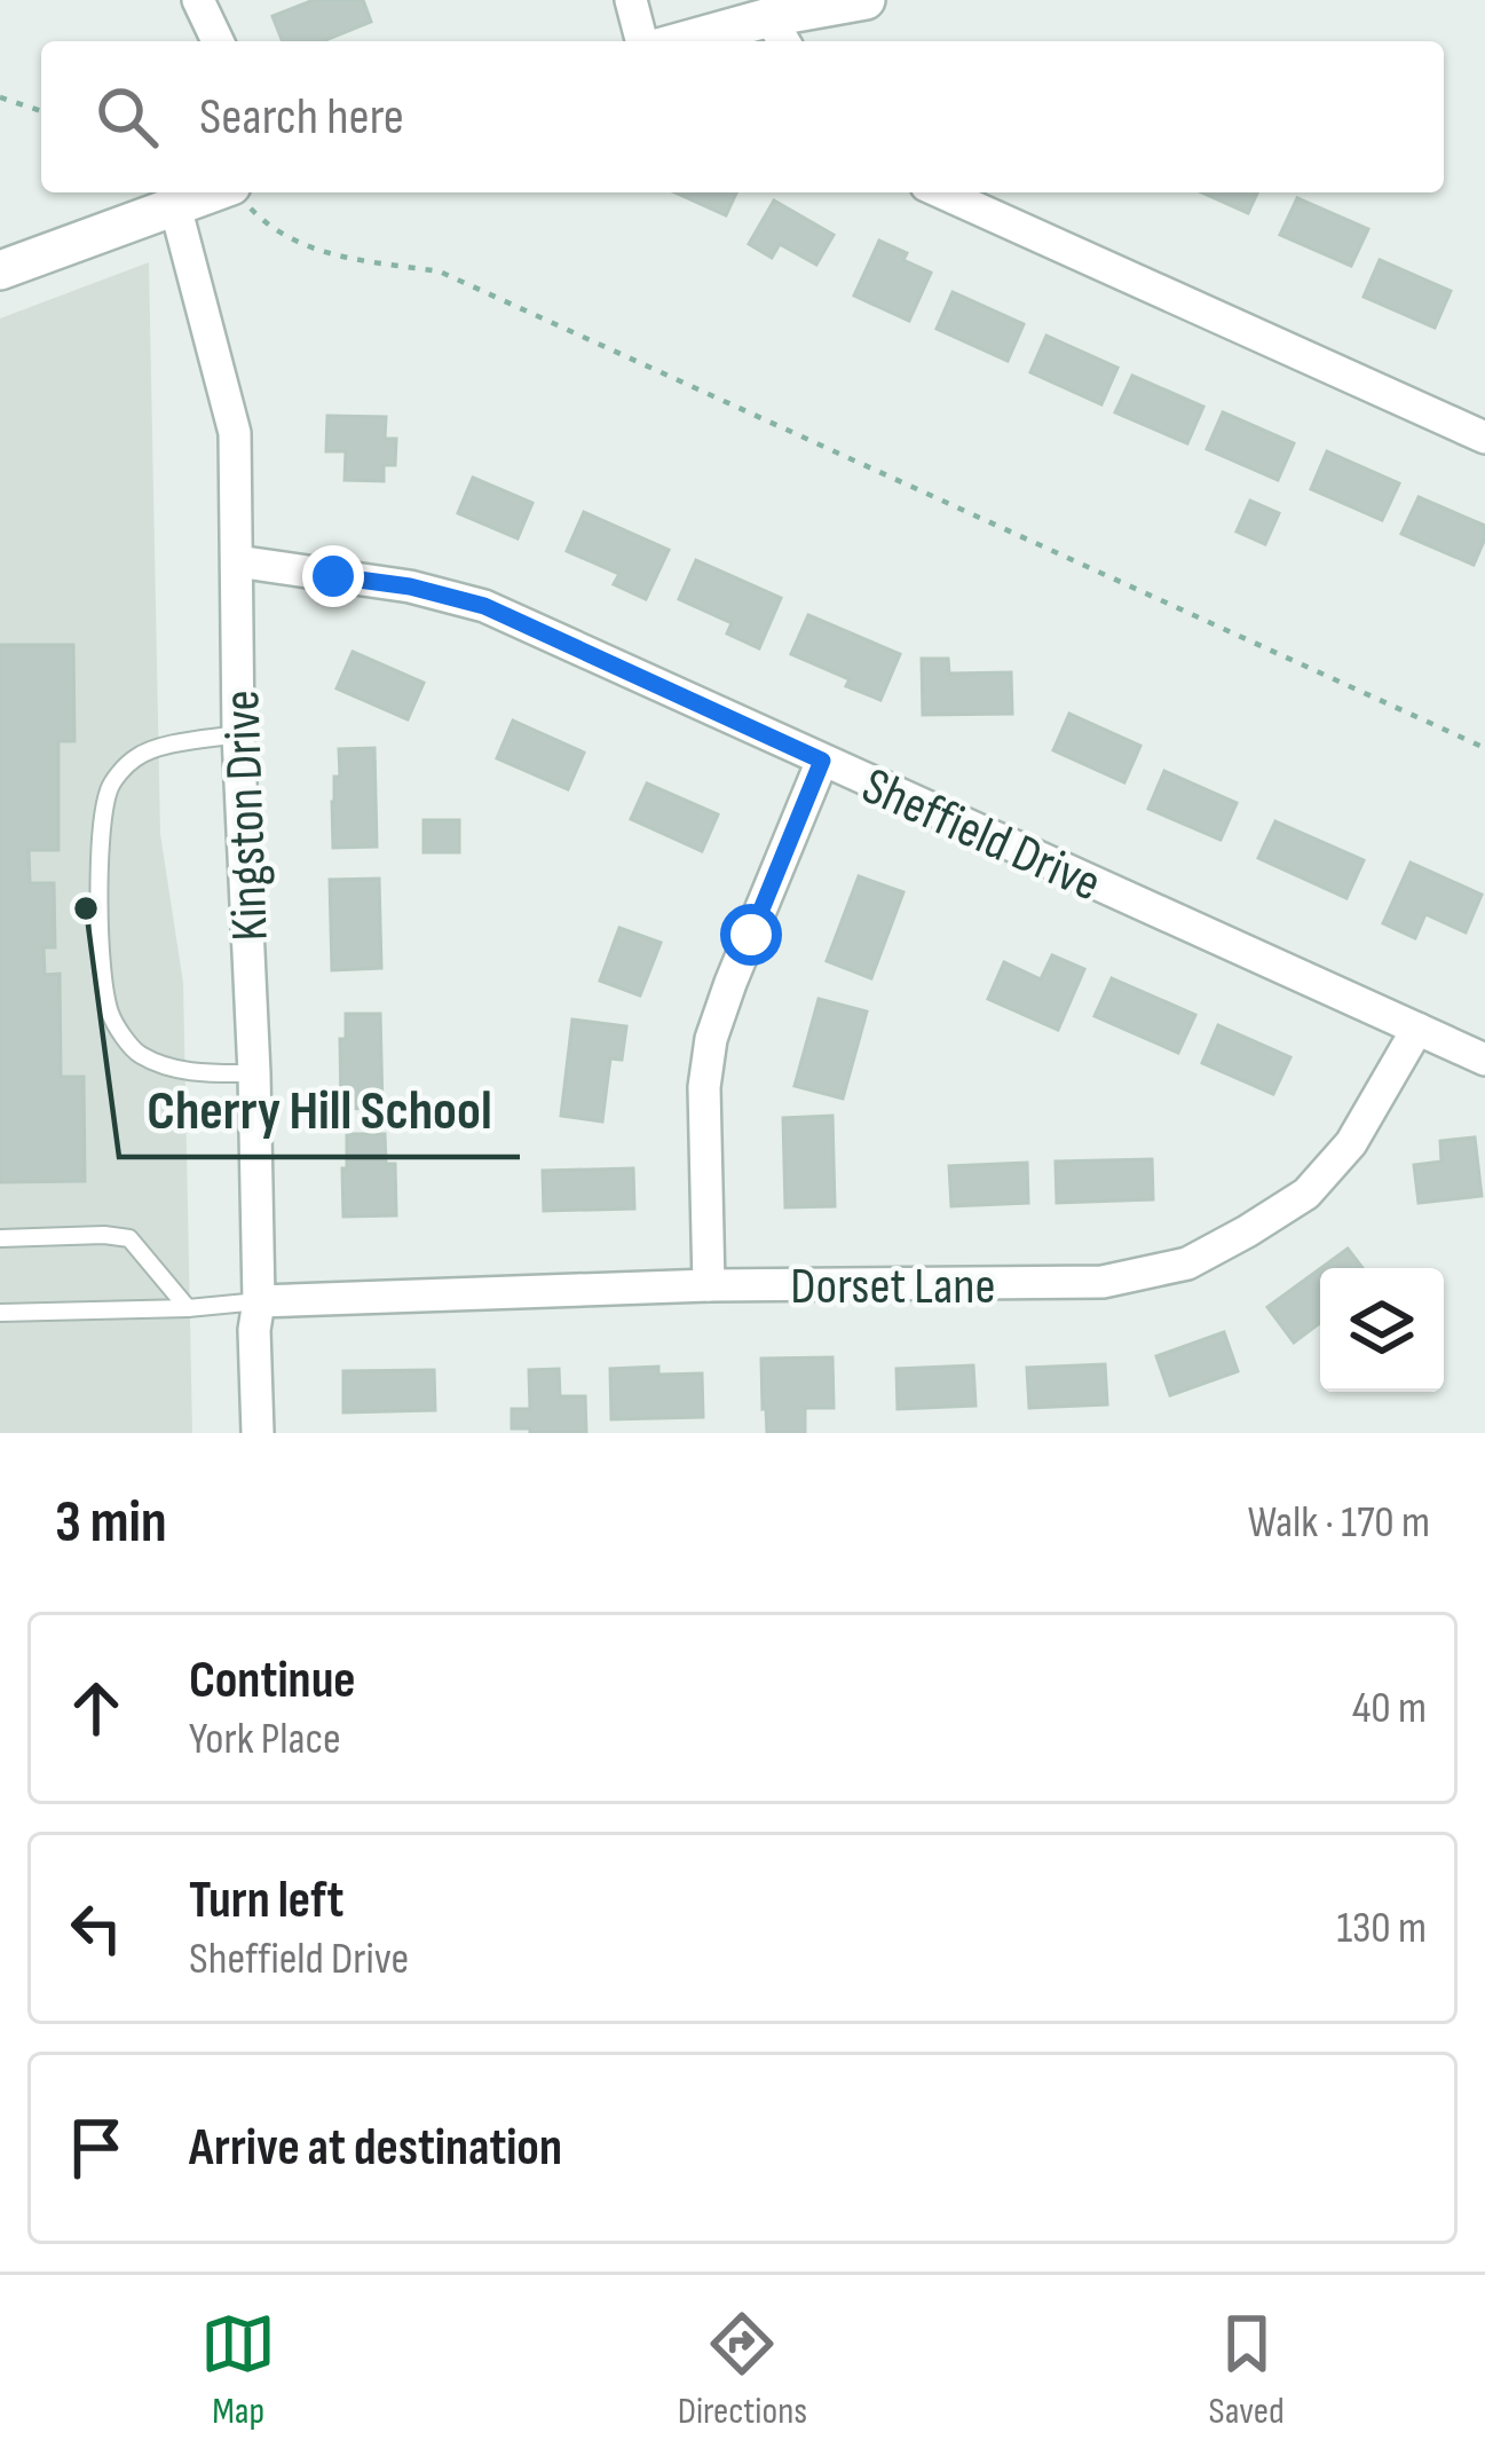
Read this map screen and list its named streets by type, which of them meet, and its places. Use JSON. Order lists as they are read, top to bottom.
{
  "streets": {
    "street": ["Kingston Drive", "Sheffield Drive", "Dorset Lane"]
  },
  "crossings": [
    ["Kingston Drive", "Sheffield Drive"],
    ["Kingston Drive", "Dorset Lane"],
    ["Sheffield Drive", "Dorset Lane"]
  ],
  "places": ["Cherry Hill School"],
  "page": {
    "search": "Search here",
    "heading": ["3 min", "Walk · 170 m"],
    "list": [
      ["Continue", "York Place", "40 m"],
      ["Turn left", "Sheffield Drive", "130 m"],
      "Arrive at destination"
    ],
    "nav": ["Map", "Directions", "Saved"]
  }
}
